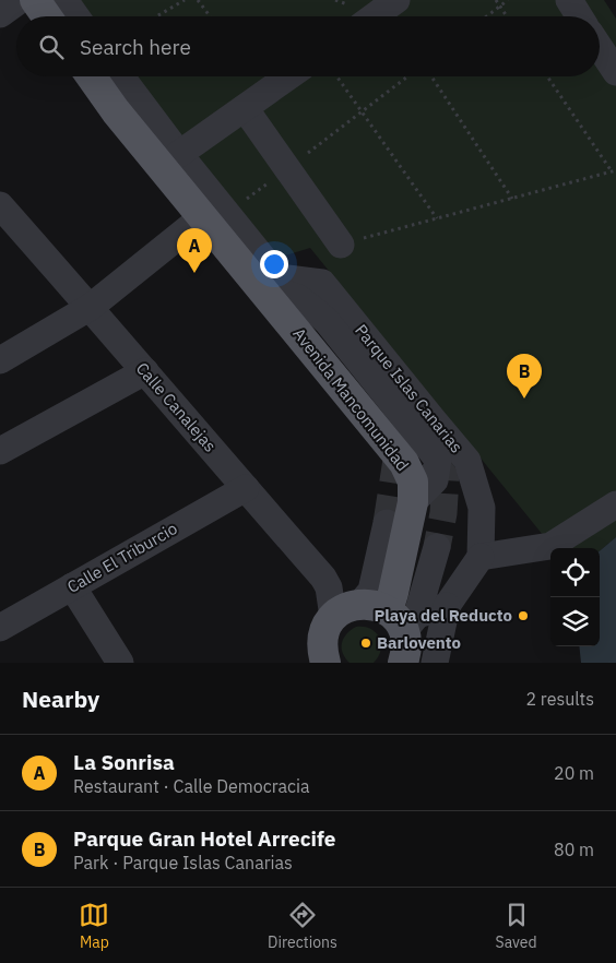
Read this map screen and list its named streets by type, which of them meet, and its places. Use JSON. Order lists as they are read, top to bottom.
{
  "streets": {
    "main road": ["Avenida Mancomunidad"],
    "street": ["Parque Islas Canarias", "Calle Canalejas", "Calle El Triburcio"]
  },
  "crossings": [
    ["Parque Islas Canarias", "Avenida Mancomunidad"],
    ["Calle Canalejas", "Calle El Triburcio"]
  ],
  "places": ["Playa del Reducto", "Barlovento"],
  "page": {
    "search": "Search here",
    "pins": ["A", "B"],
    "heading": ["Nearby", "2 results"],
    "list": [
      {
        "mark": "A",
        "name": "La Sonrisa",
        "note": "Restaurant · Calle Democracia",
        "value": "20 m"
      },
      {
        "mark": "B",
        "name": "Parque Gran Hotel Arrecife",
        "note": "Park · Parque Islas Canarias",
        "value": "80 m"
      }
    ],
    "nav": ["Map", "Directions", "Saved"]
  }
}
